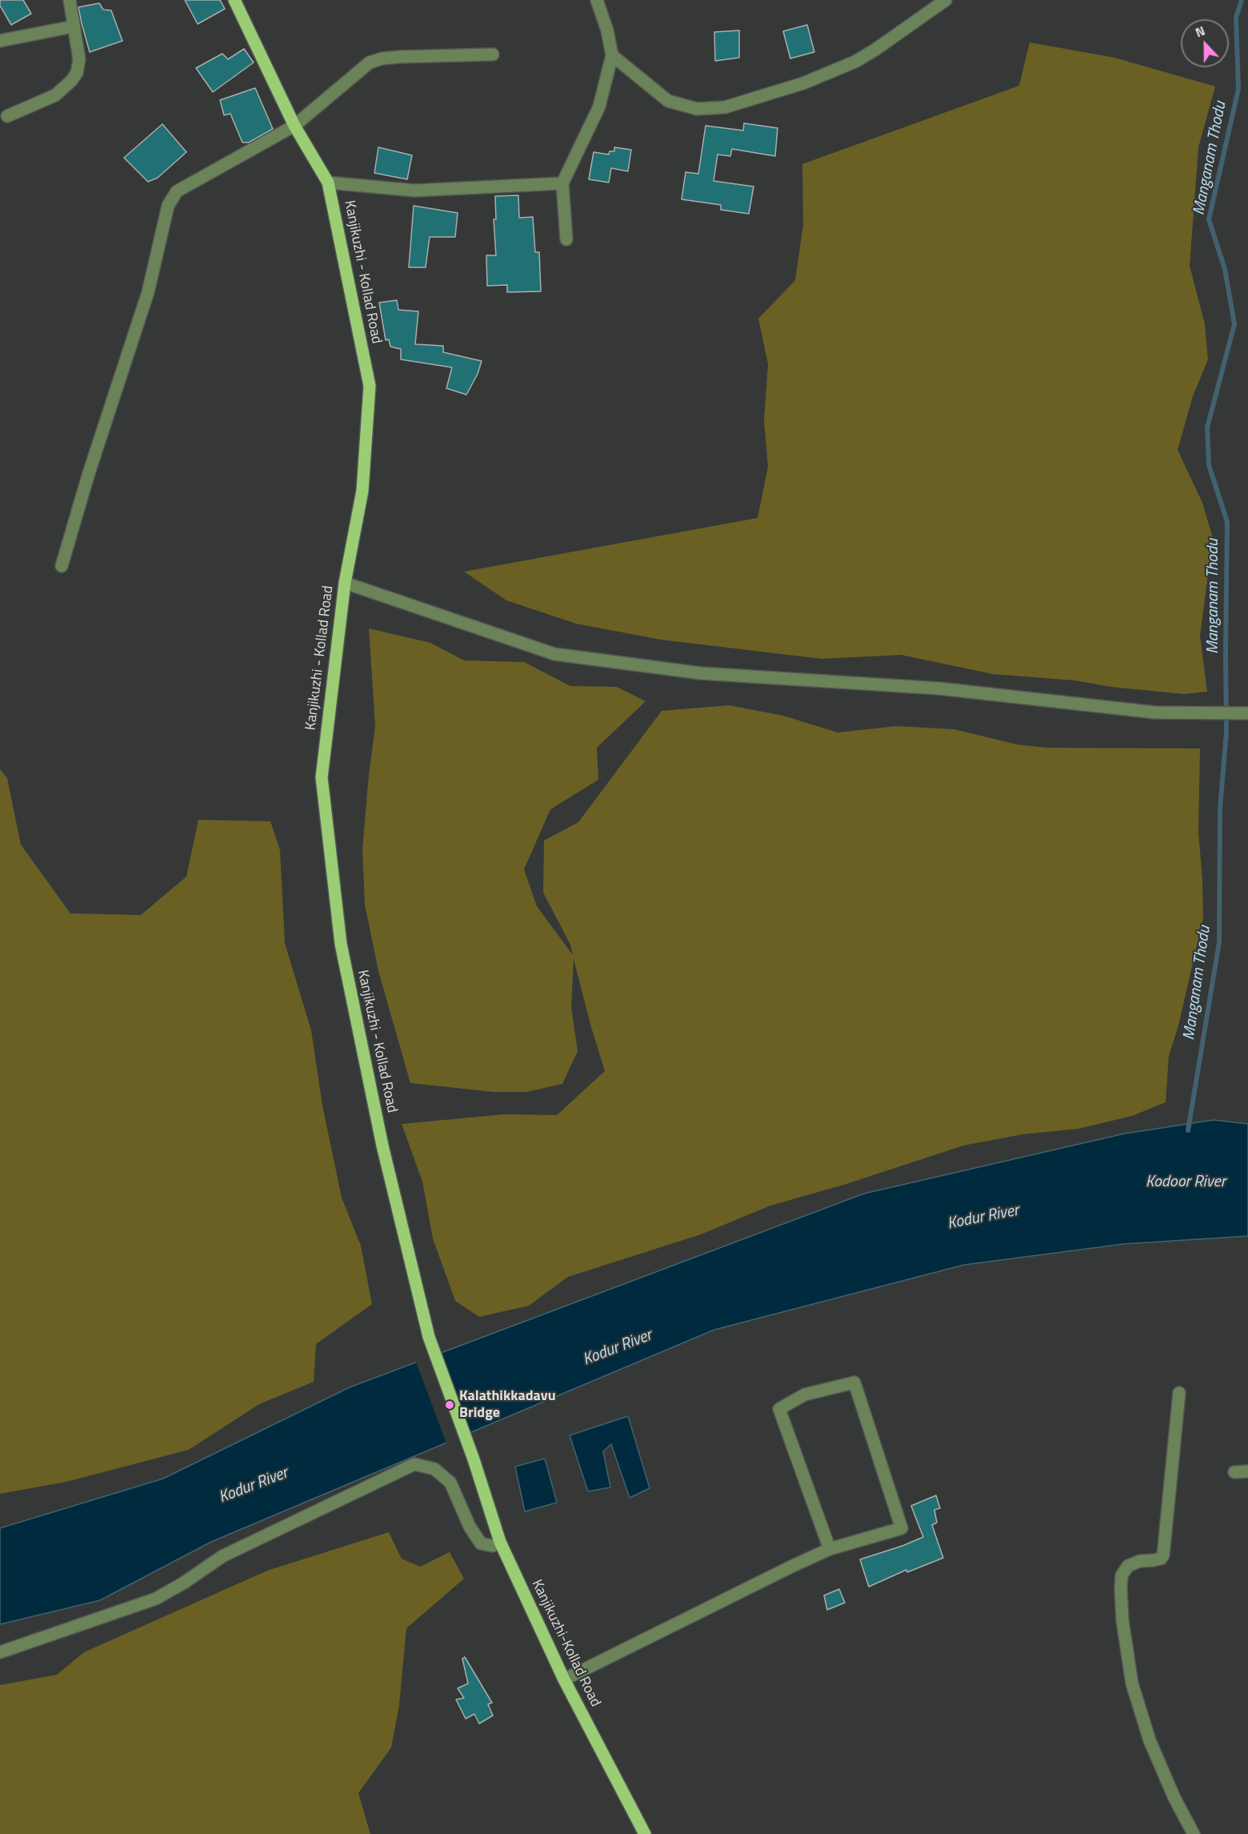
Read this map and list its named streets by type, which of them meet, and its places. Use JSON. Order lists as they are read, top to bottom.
{
  "streets": {
    "main road": ["Kanjikuzhi - Kollad Road", "Kanjikuzhi-Kollad Road"]
  },
  "crossings": [
    ["Kanjikuzhi - Kollad Road", "Kanjikuzhi-Kollad Road"]
  ],
  "water": ["Manganam Thodu", "Kodoor River", "Kodur River"],
  "places": ["Kalathikkadavu Bridge"],
  "north": "top"
}
